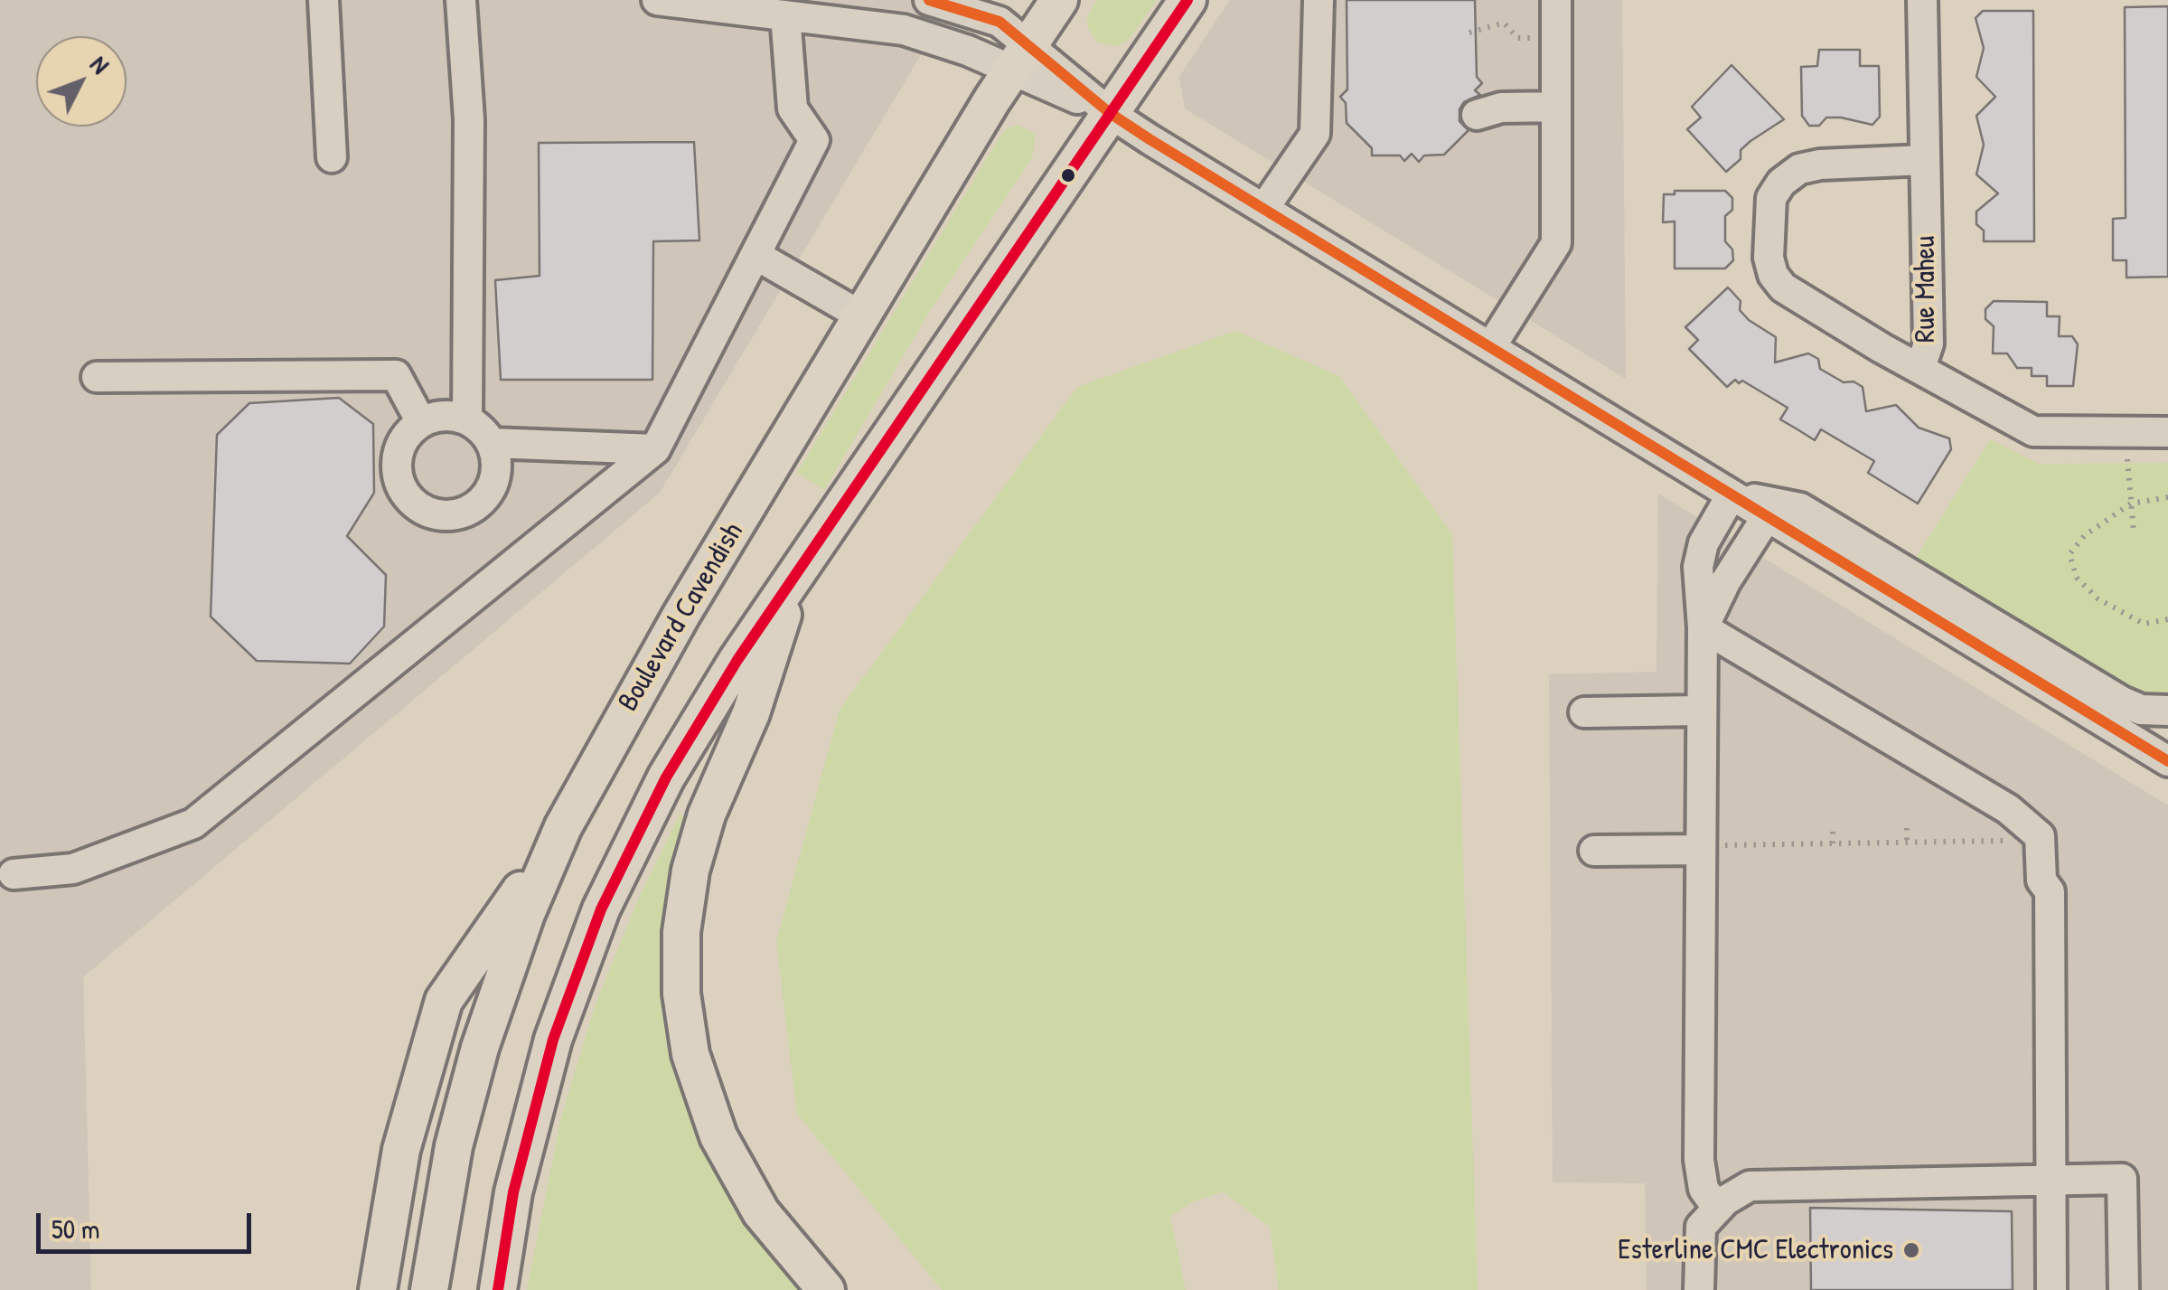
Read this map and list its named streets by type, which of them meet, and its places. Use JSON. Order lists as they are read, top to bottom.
{
  "streets": {
    "main road": ["Boulevard Cavendish"],
    "street": ["Rue Maheu"]
  },
  "places": ["Esterline CMC Electronics"],
  "scale_bar": "50 m",
  "north": "top right"
}
